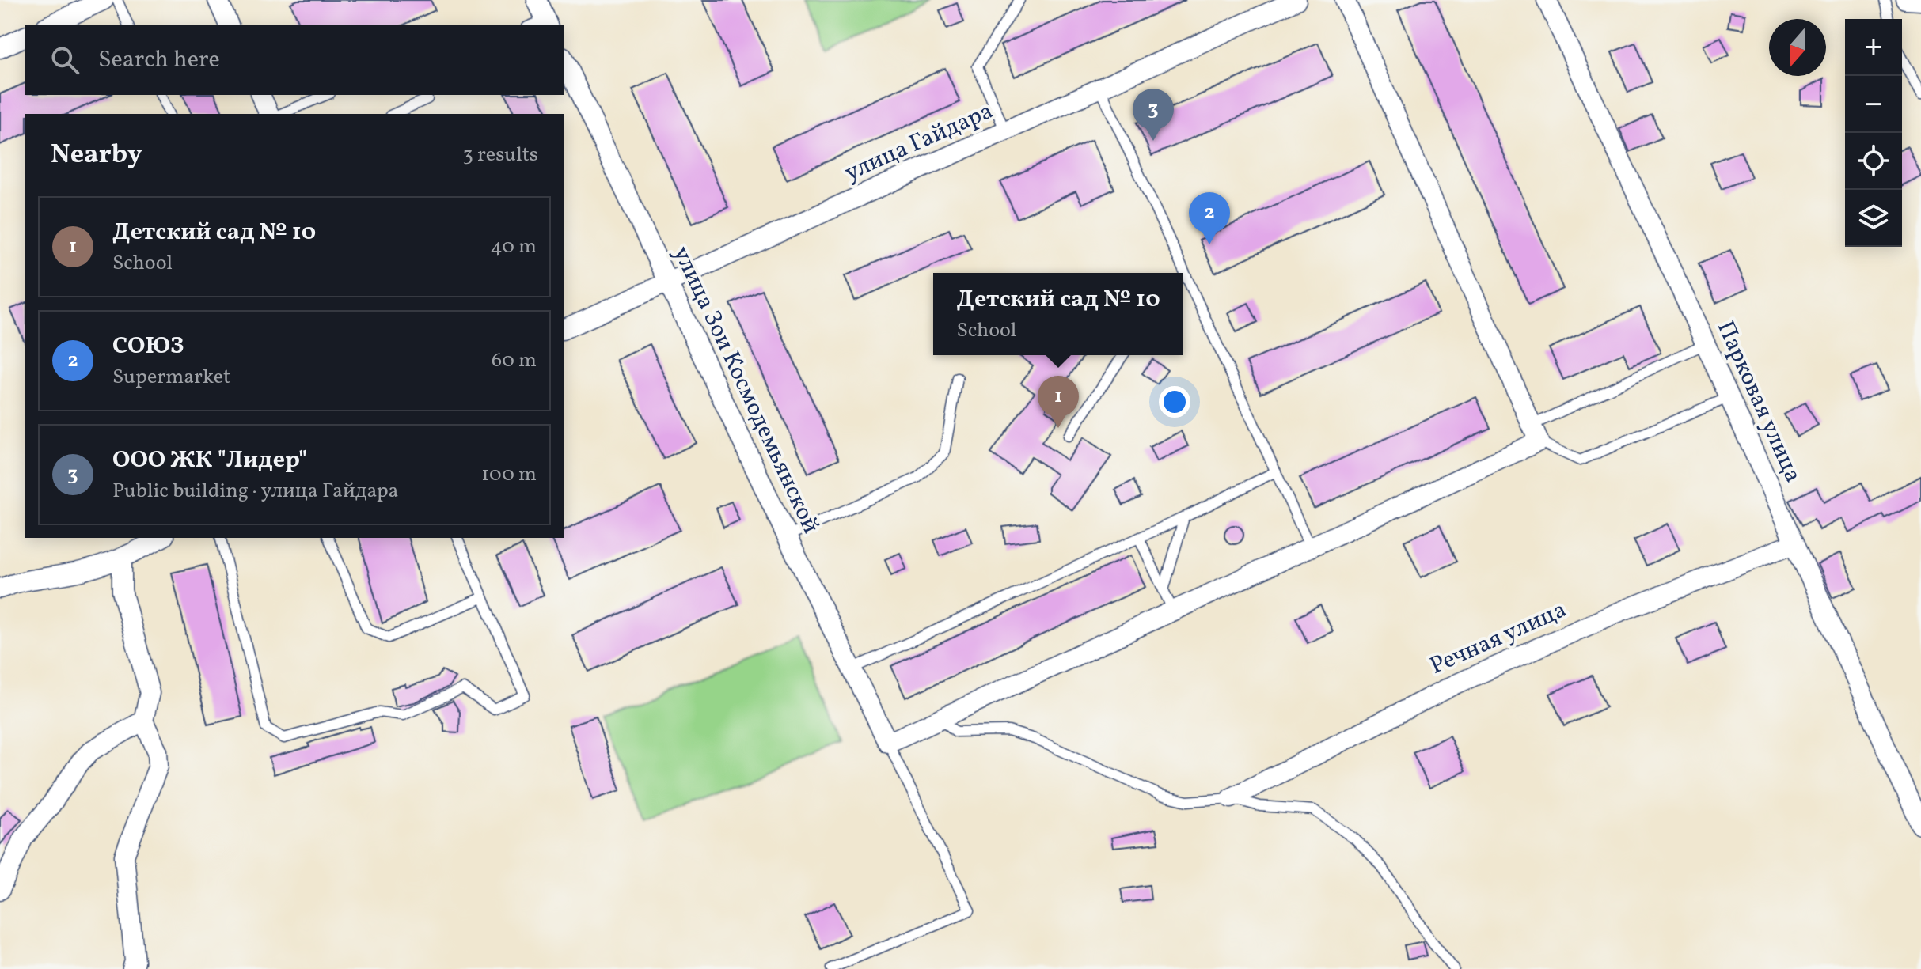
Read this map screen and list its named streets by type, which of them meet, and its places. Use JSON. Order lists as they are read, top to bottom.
{
  "streets": {
    "street": [
      "улица Гайдара",
      "улица Зои Космодемьянской",
      "Парковая улица",
      "Речная улица"
    ]
  },
  "crossings": [
    ["улица Гайдара", "улица Зои Космодемьянской"],
    ["Парковая улица", "Речная улица"]
  ],
  "north": "bottom",
  "page": {
    "map_buttons": ["+", "−"],
    "search": "Search here",
    "pins": ["3", "2", "1"],
    "heading": ["Nearby", "3 results"],
    "list": [
      {
        "mark": "1",
        "name": "Детский сад № 10",
        "note": "School",
        "value": "40 m"
      },
      {
        "mark": "2",
        "name": "СОЮЗ",
        "note": "Supermarket",
        "value": "60 m"
      },
      {
        "mark": "3",
        "name": "ООО ЖК \"Лидер\"",
        "note": "Public building · улица Гайдара",
        "value": "100 m"
      }
    ],
    "popup": ["Детский сад № 10", "School"]
  }
}
